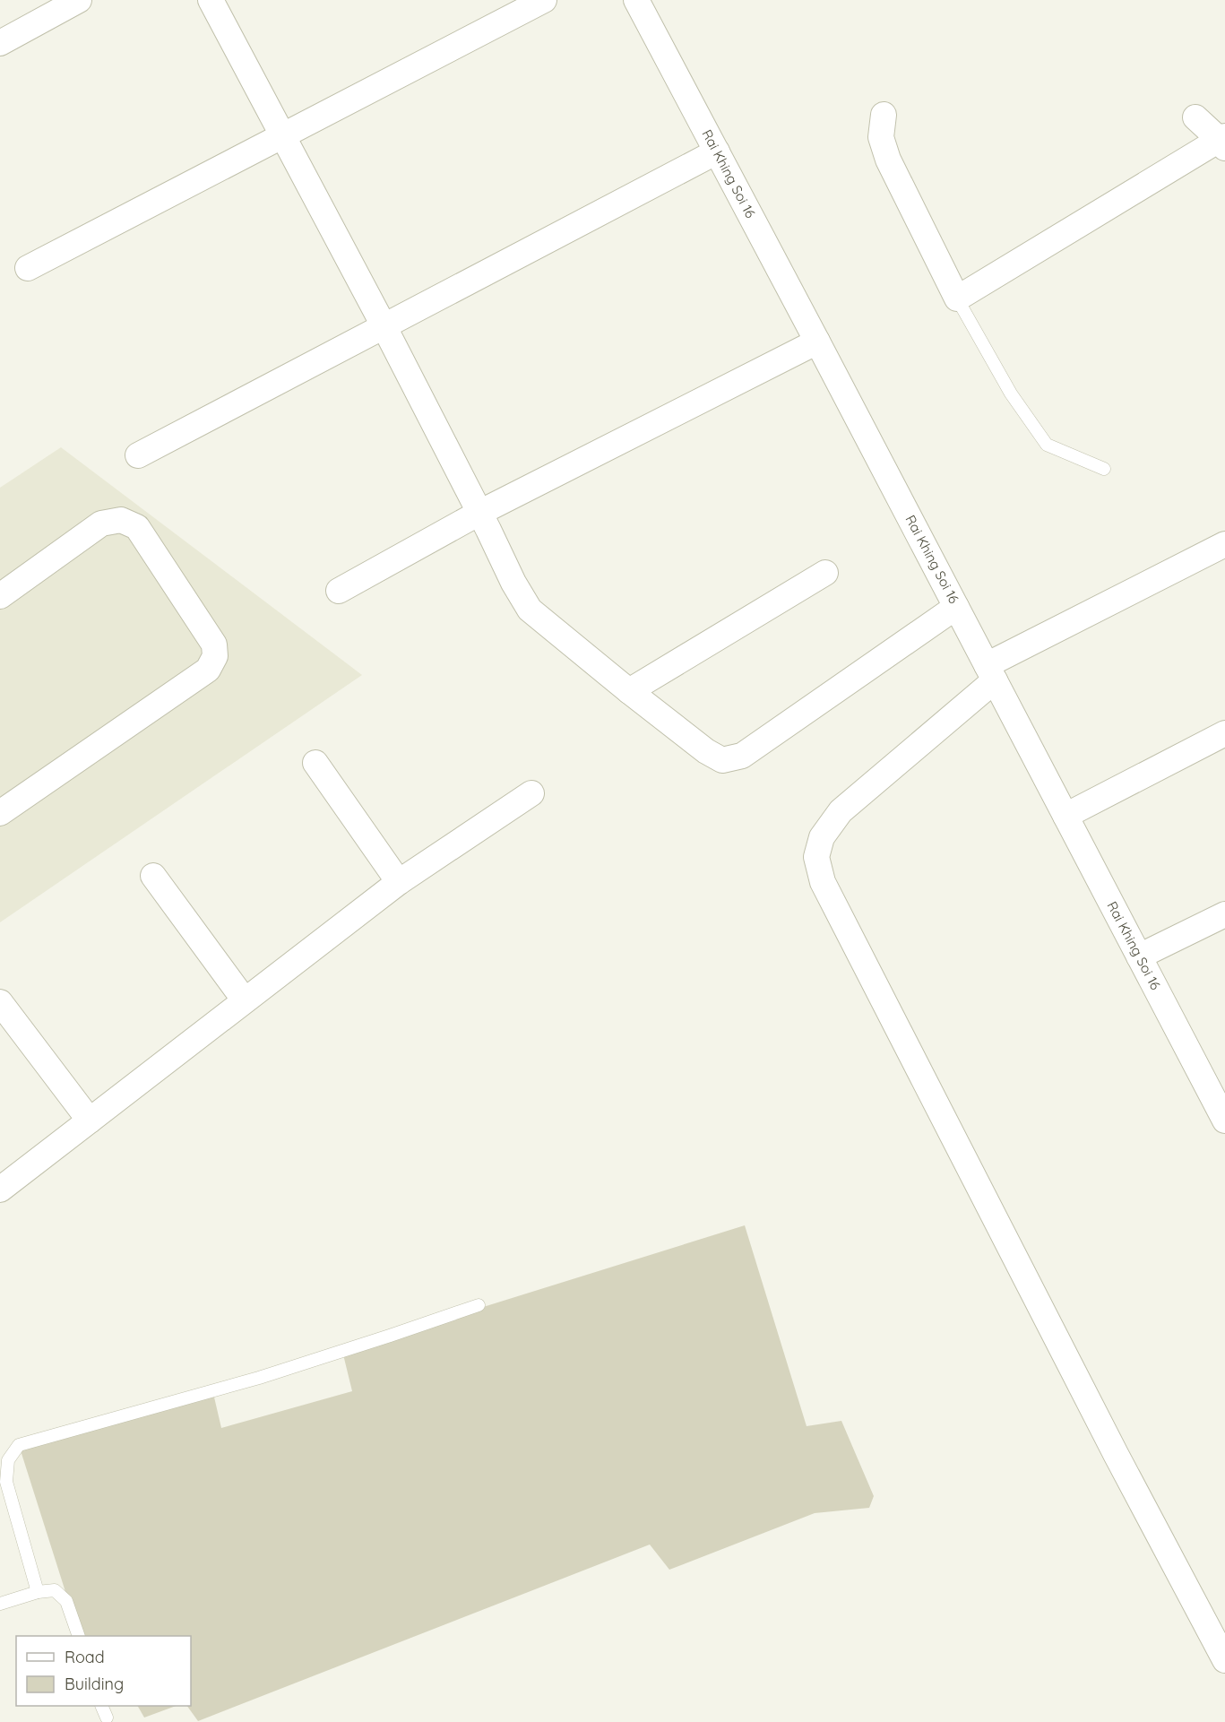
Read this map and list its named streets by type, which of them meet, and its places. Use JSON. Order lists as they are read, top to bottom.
{
  "streets": {
    "street": ["Rai Khing Soi 16"]
  },
  "legend": ["Road", "Building"]
}
